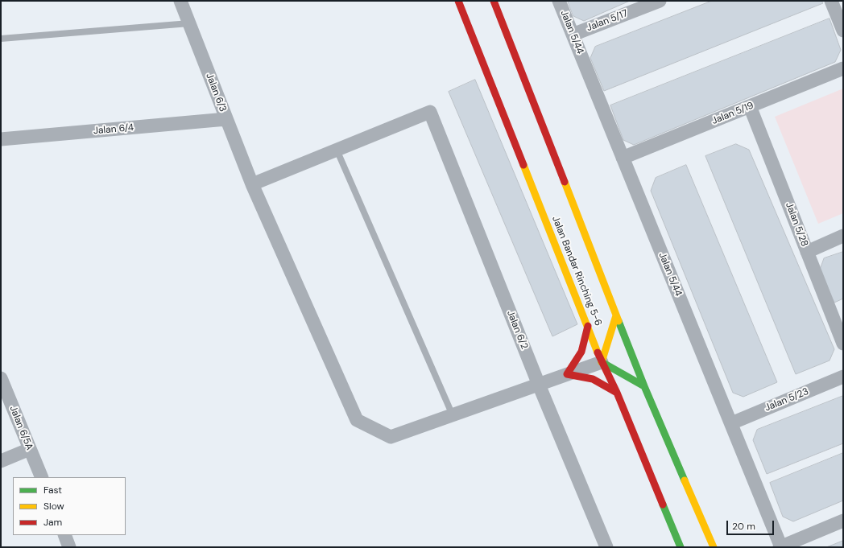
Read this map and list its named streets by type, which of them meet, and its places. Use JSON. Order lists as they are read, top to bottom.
{
  "streets": {
    "street": [
      "Jalan 5/17",
      "Jalan 5/44",
      "Jalan 6/3",
      "Jalan 5/19",
      "Jalan 6/4",
      "Jalan 5/28",
      "Jalan Bandar Rinching 5-6",
      "Jalan 6/2",
      "Jalan 5/23",
      "Jalan 6/5A"
    ]
  },
  "crossings": [
    ["Jalan 5/17", "Jalan 5/44"],
    ["Jalan 5/44", "Jalan 5/19"],
    ["Jalan 5/44", "Jalan 5/23"],
    ["Jalan 6/3", "Jalan 6/4"],
    ["Jalan 6/3", "Jalan Bandar Rinching 5-6"],
    ["Jalan 6/3", "Jalan 6/2"],
    ["Jalan 5/19", "Jalan 5/28"]
  ],
  "legend": ["Fast", "Slow", "Jam"],
  "scale_bar": "20 m"
}
